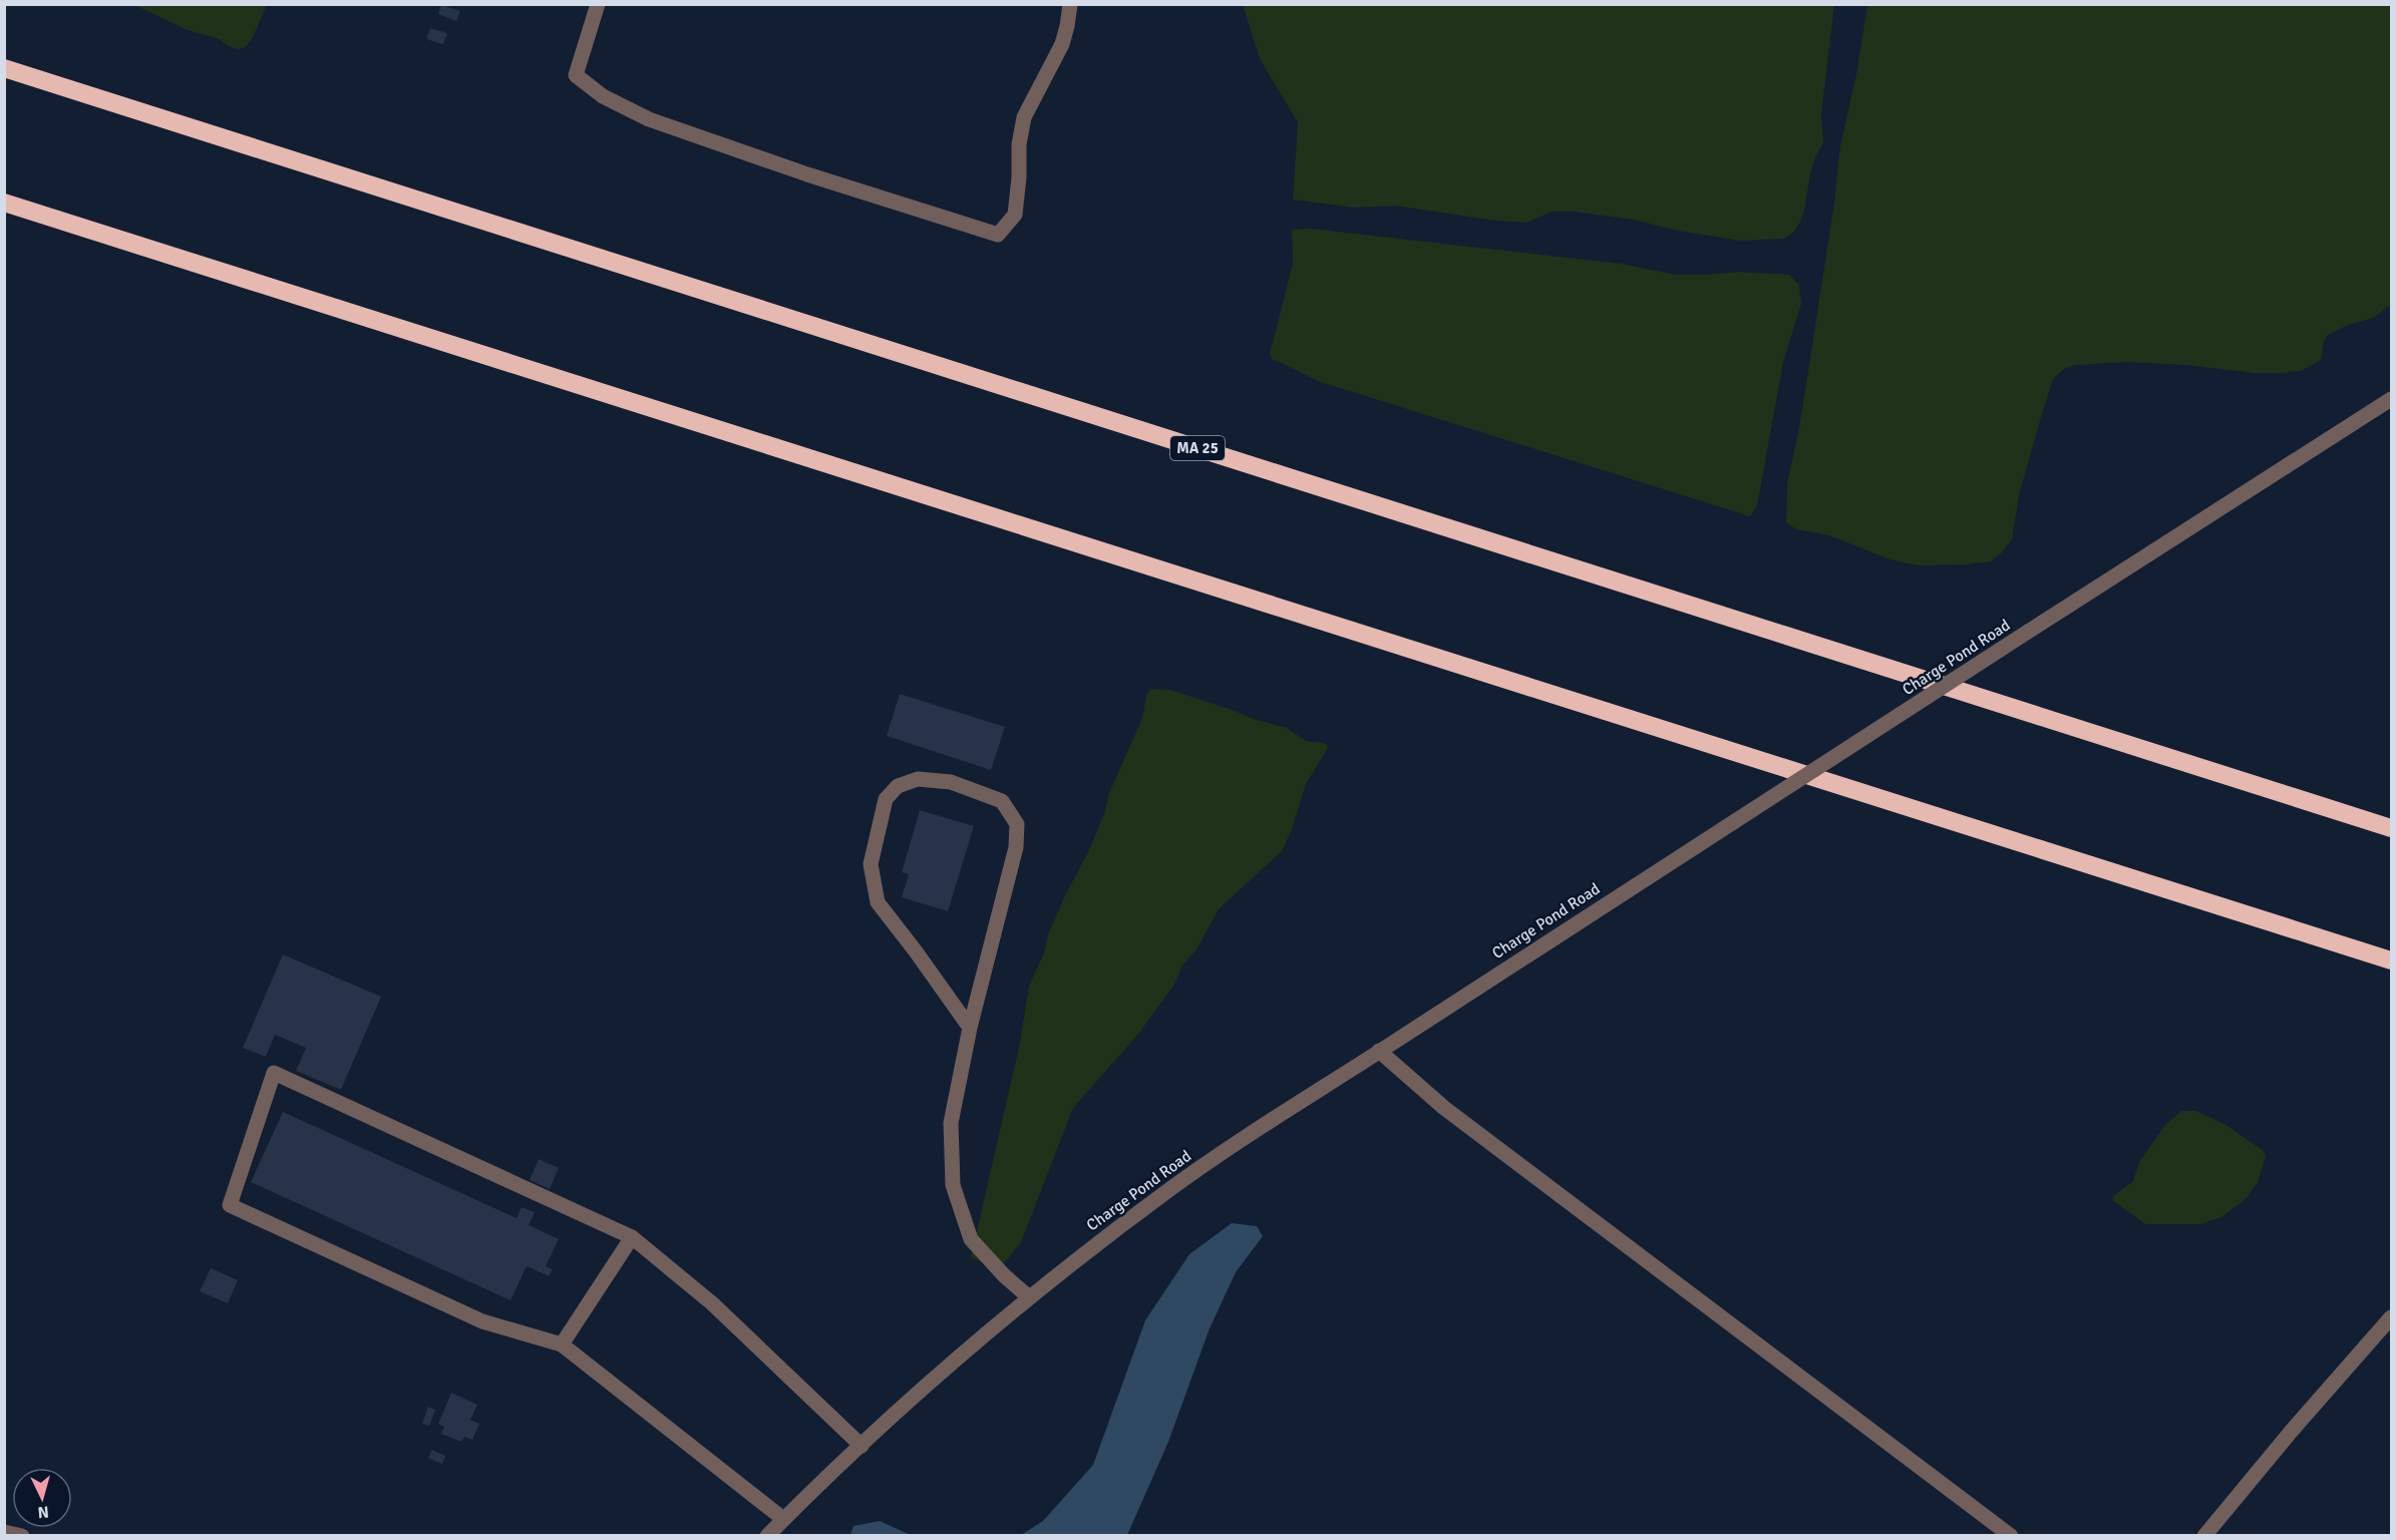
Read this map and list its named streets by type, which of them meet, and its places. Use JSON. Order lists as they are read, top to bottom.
{
  "streets": {
    "highway": ["MA 25"],
    "street": ["Charge Pond Road"]
  },
  "north": "bottom"
}
